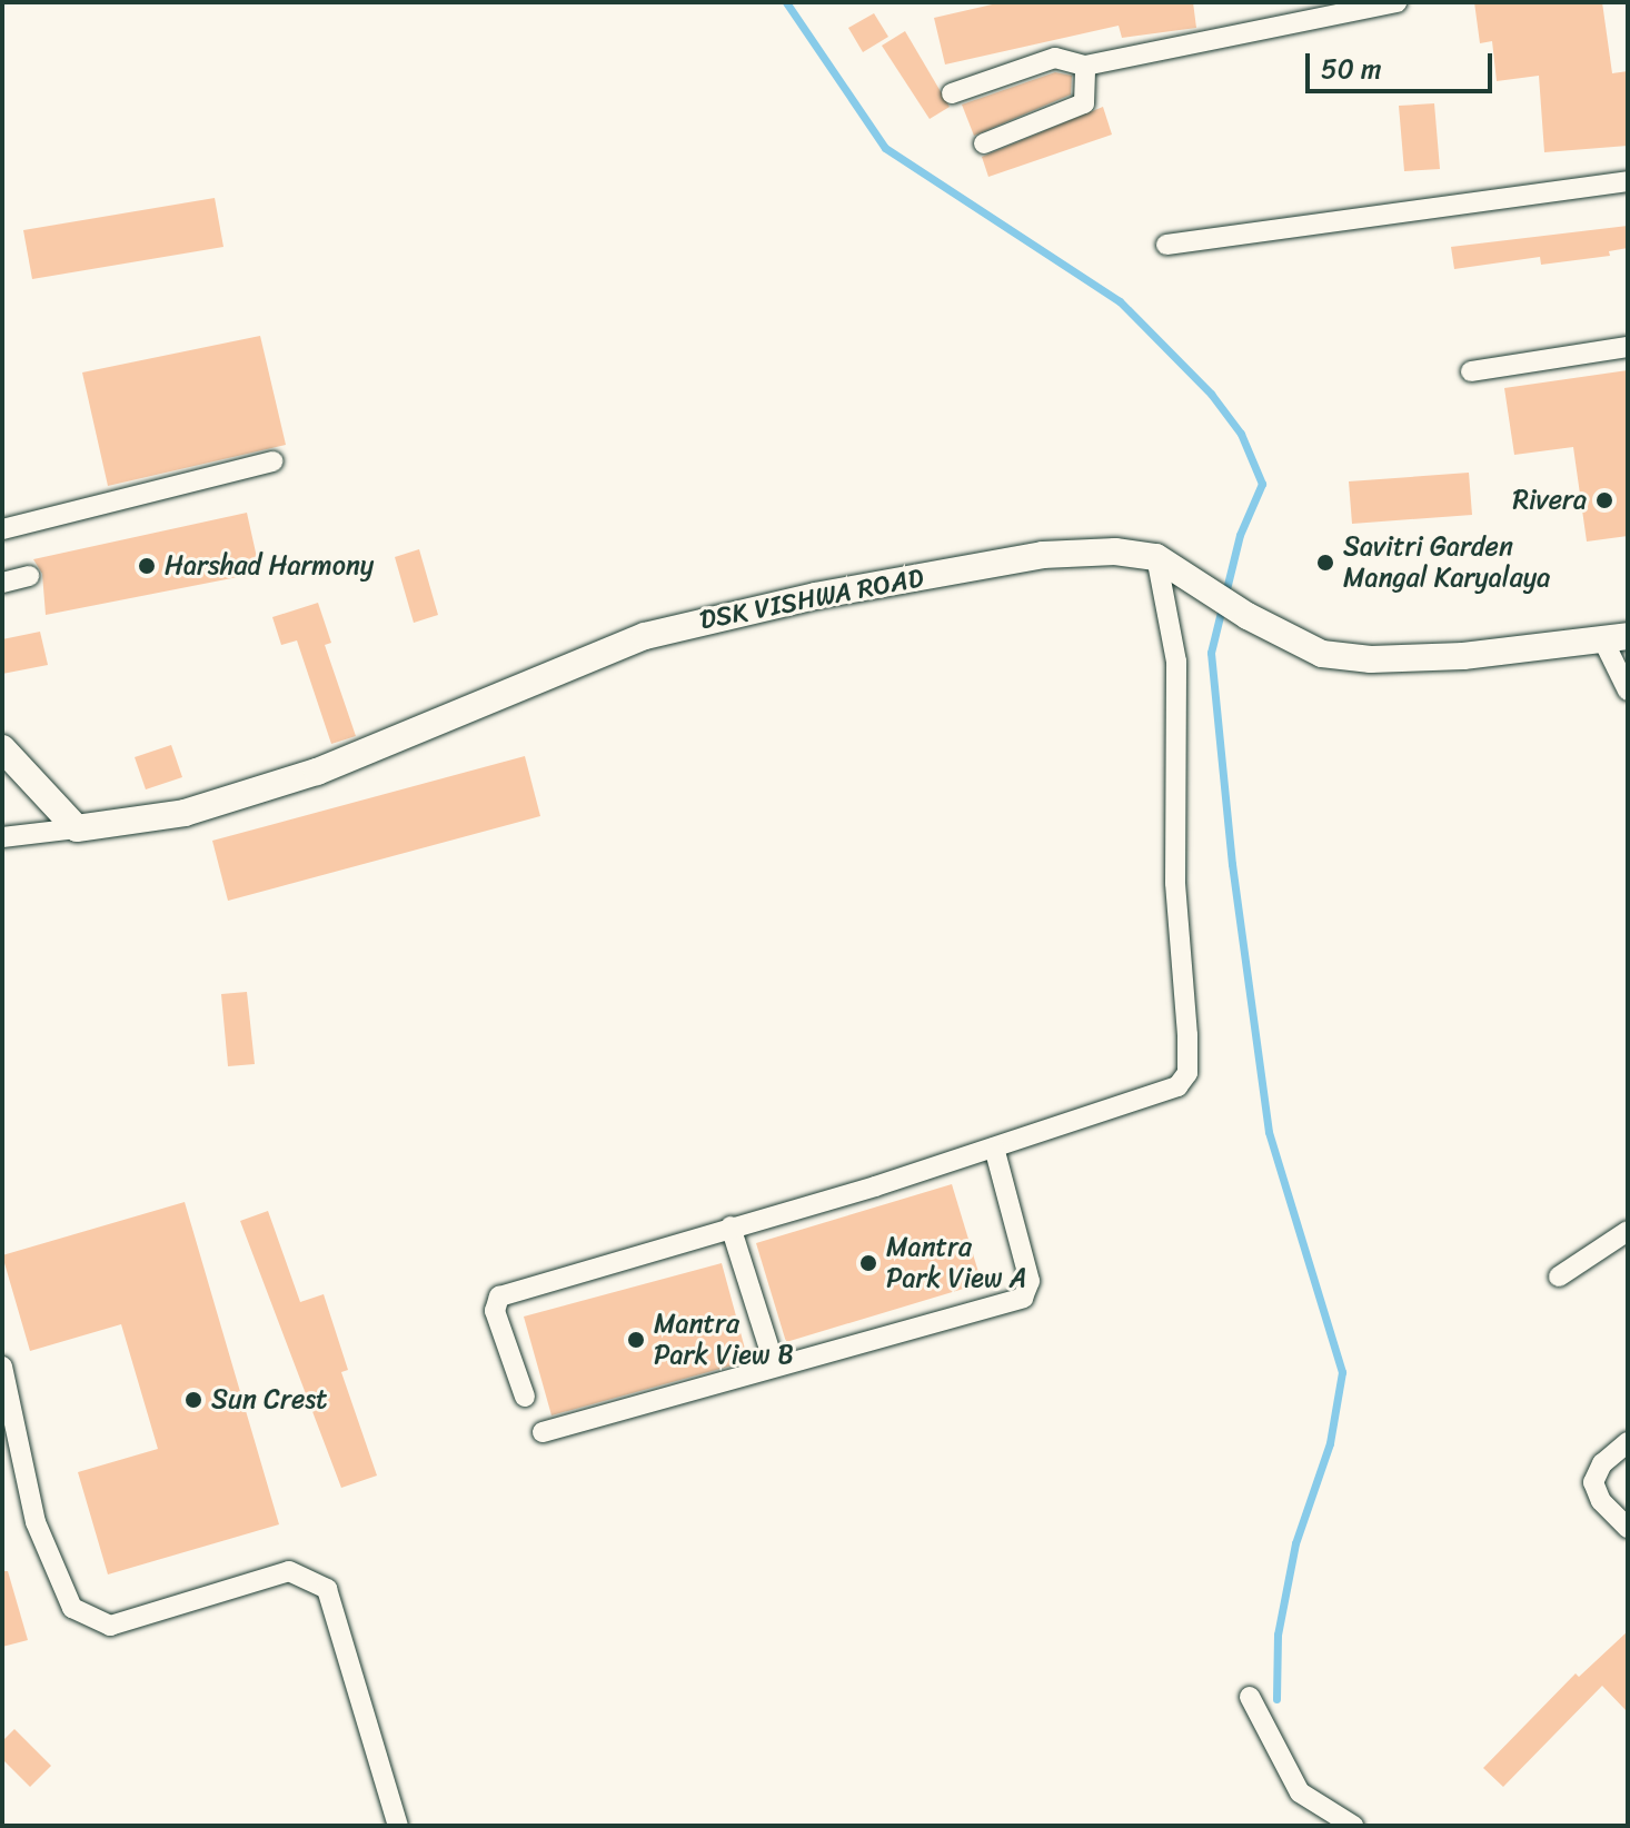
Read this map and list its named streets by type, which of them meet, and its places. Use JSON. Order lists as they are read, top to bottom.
{
  "streets": {
    "street": ["DSK VISHWA ROAD"]
  },
  "places": [
    "Rivera",
    "Savitri Garden Mangal Karyalaya",
    "Harshad Harmony",
    "Mantra Park View A",
    "Mantra Park View B",
    "Sun Crest"
  ],
  "scale_bar": "50 m"
}
